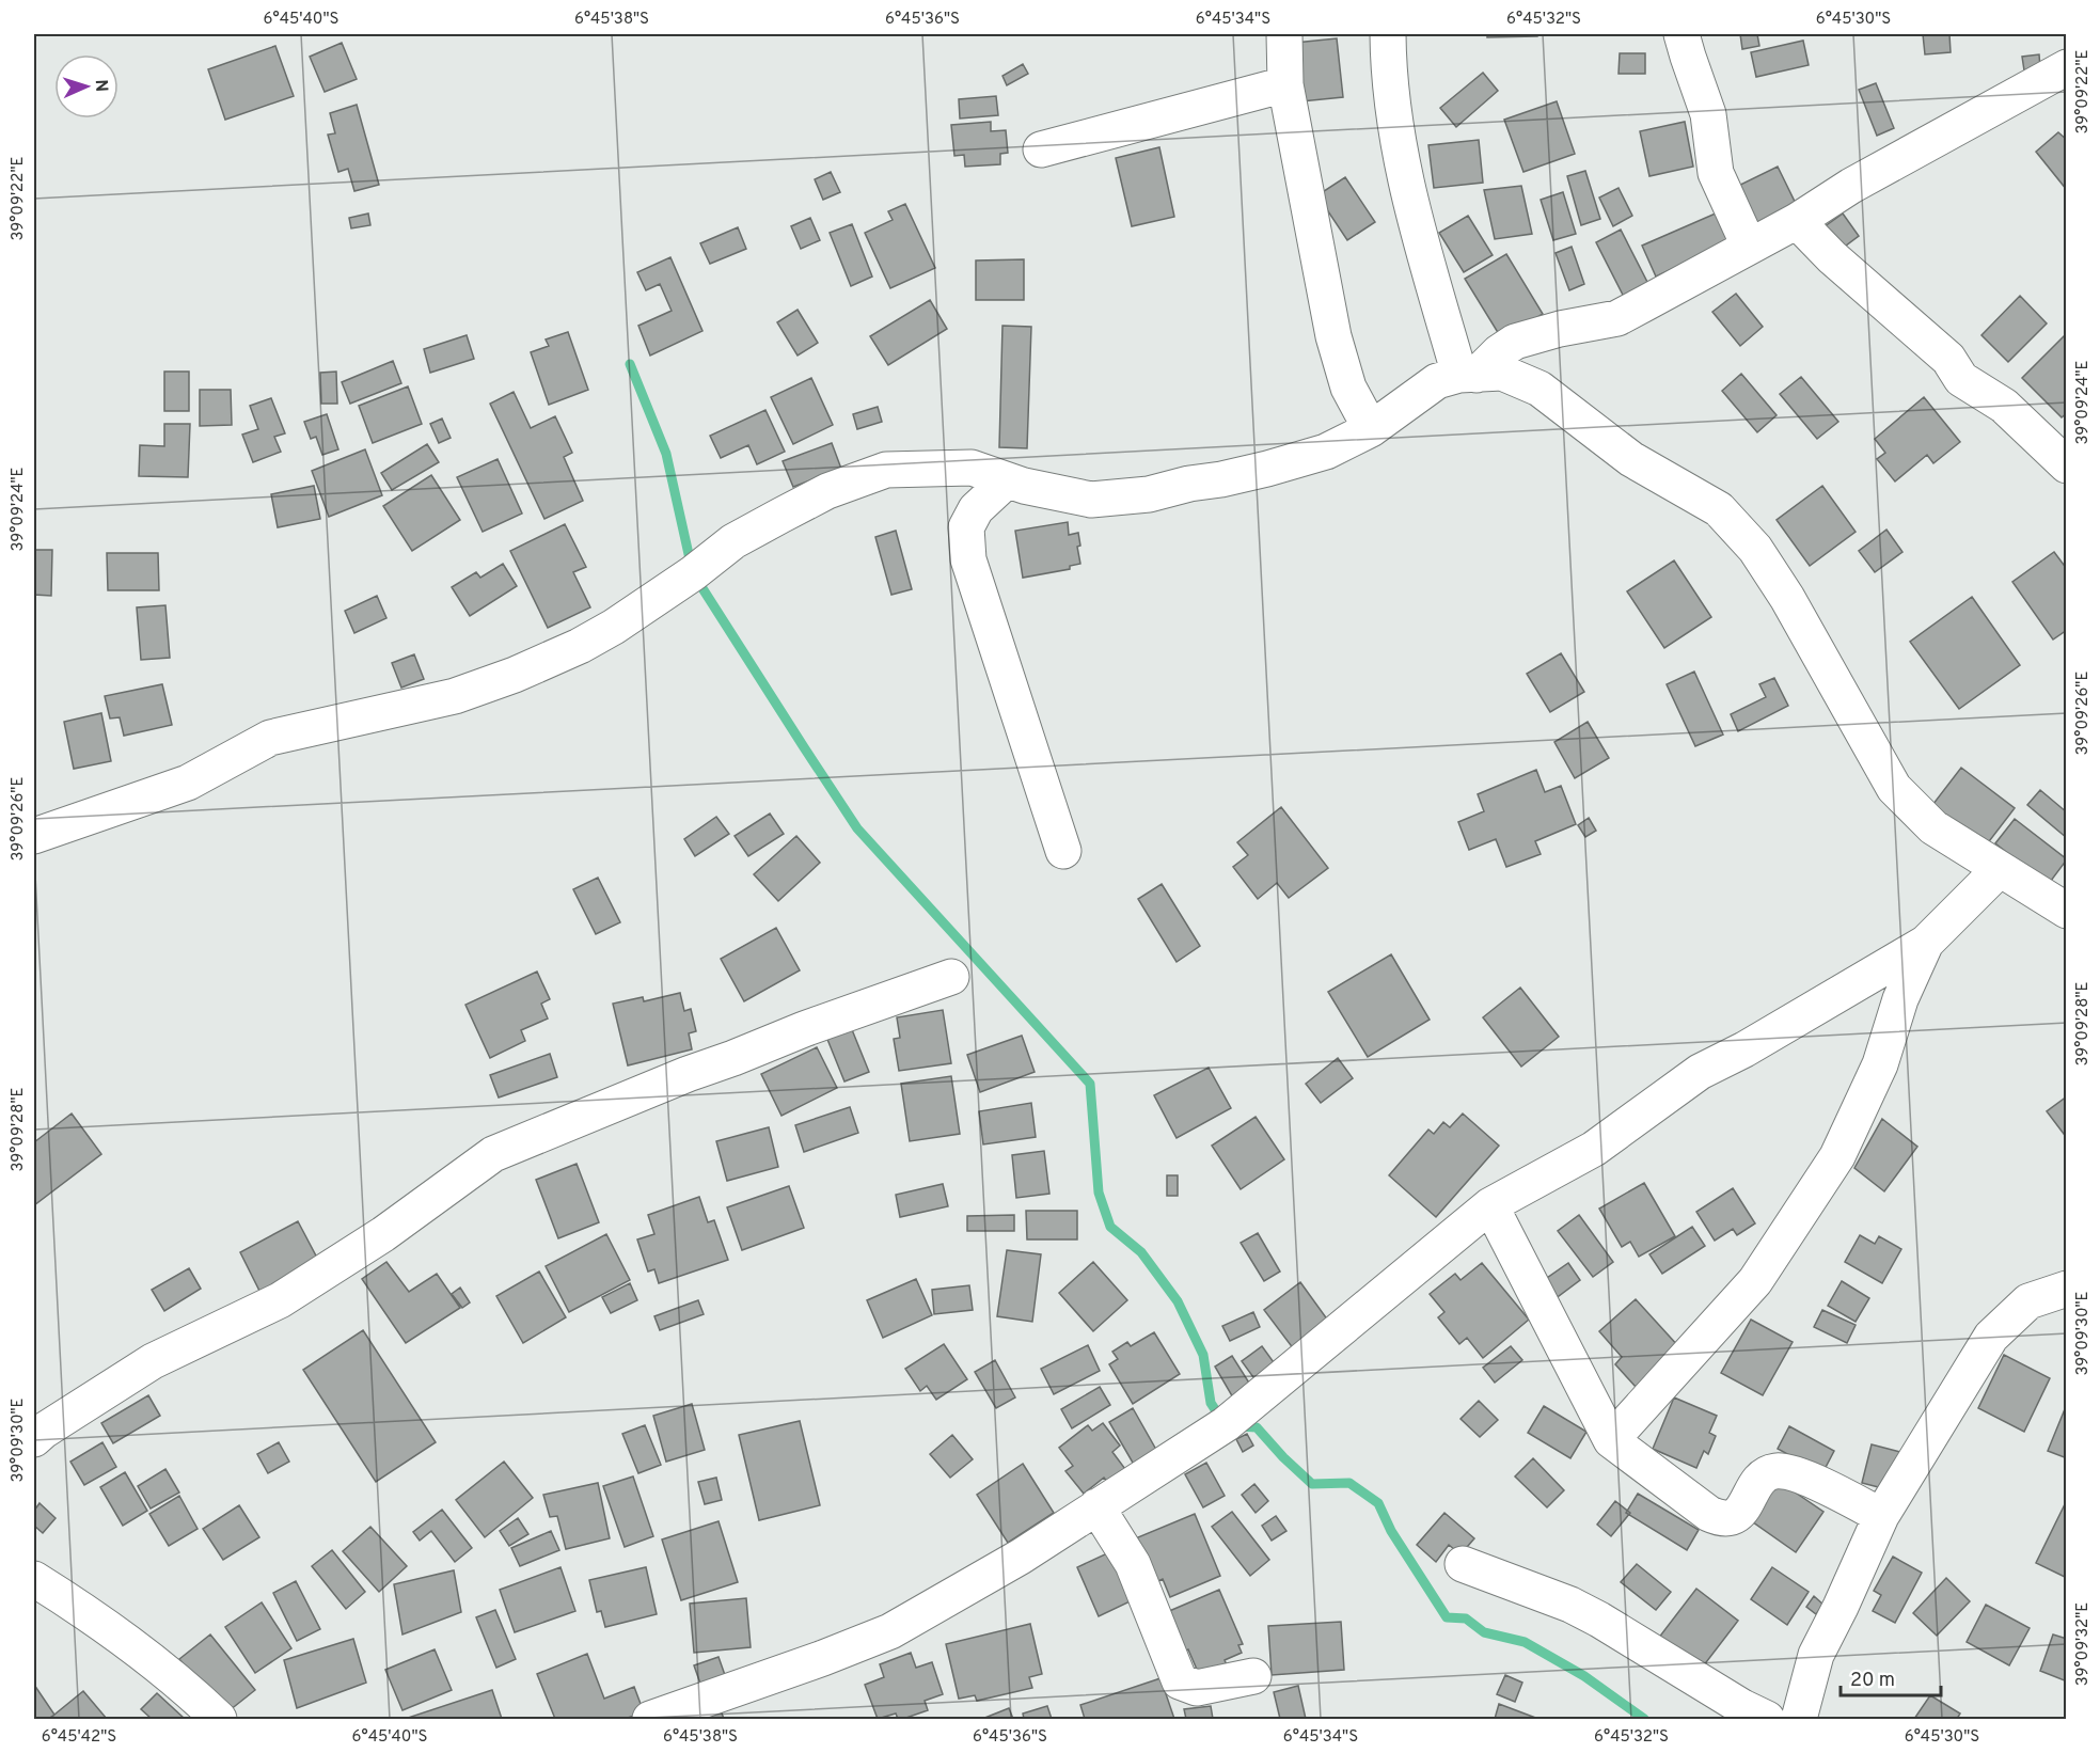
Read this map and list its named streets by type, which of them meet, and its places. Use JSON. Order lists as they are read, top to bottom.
{
  "scale_bar": "20 m",
  "north": "right",
  "coordinates": [
    "6°45'40\"S",
    "6°45'38\"S",
    "6°45'36\"S",
    "6°45'34\"S",
    "6°45'32\"S",
    "6°45'30\"S",
    "39°09'22\"E",
    "39°09'24\"E",
    "39°09'26\"E",
    "39°09'28\"E",
    "39°09'30\"E",
    "39°09'32\"E",
    "6°45'42\"S"
  ]
}
